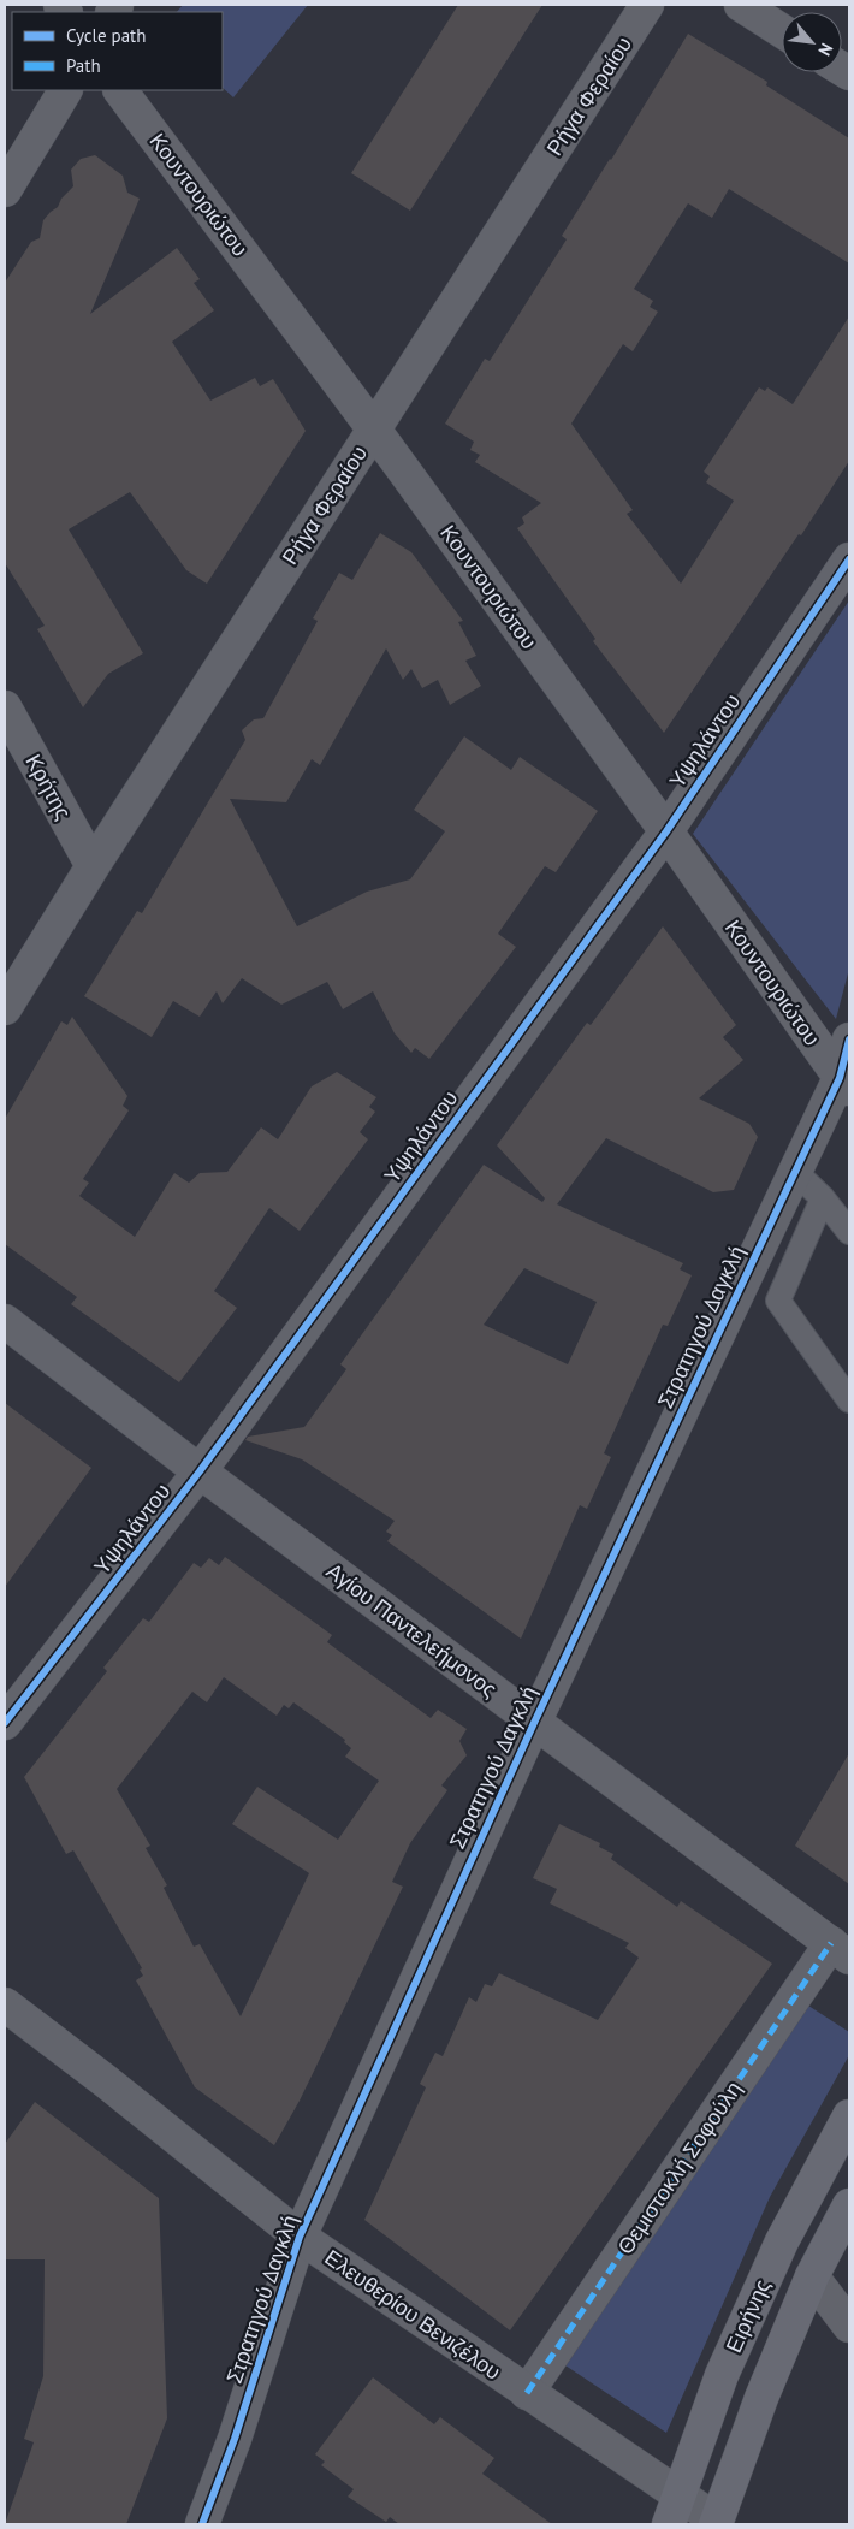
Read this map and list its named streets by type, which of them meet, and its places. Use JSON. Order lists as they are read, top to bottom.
{
  "streets": {
    "main road": ["Ειρήνης"],
    "street": [
      "Ρήγα Φεραίου",
      "Κουντουριώτου",
      "Υψηλάντου",
      "Κρήτης",
      "Στρατηγού Δαγκλή",
      "Αγίου Παντελεήμονος",
      "Θεμιστοκλή Σοφούλη",
      "Ελευθερίου Βενιζέλου"
    ]
  },
  "crossings": [
    ["Ρήγα Φεραίου", "Κουντουριώτου"],
    ["Ρήγα Φεραίου", "Κρήτης"],
    ["Κουντουριώτου", "Υψηλάντου"],
    ["Κουντουριώτου", "Στρατηγού Δαγκλή"],
    ["Υψηλάντου", "Αγίου Παντελεήμονος"],
    ["Στρατηγού Δαγκλή", "Αγίου Παντελεήμονος"],
    ["Στρατηγού Δαγκλή", "Ελευθερίου Βενιζέλου"],
    ["Αγίου Παντελεήμονος", "Θεμιστοκλή Σοφούλη"],
    ["Θεμιστοκλή Σοφούλη", "Ελευθερίου Βενιζέλου"],
    ["Ελευθερίου Βενιζέλου", "Ειρήνης"]
  ],
  "legend": ["Cycle path", "Path"],
  "north": "bottom right"
}
